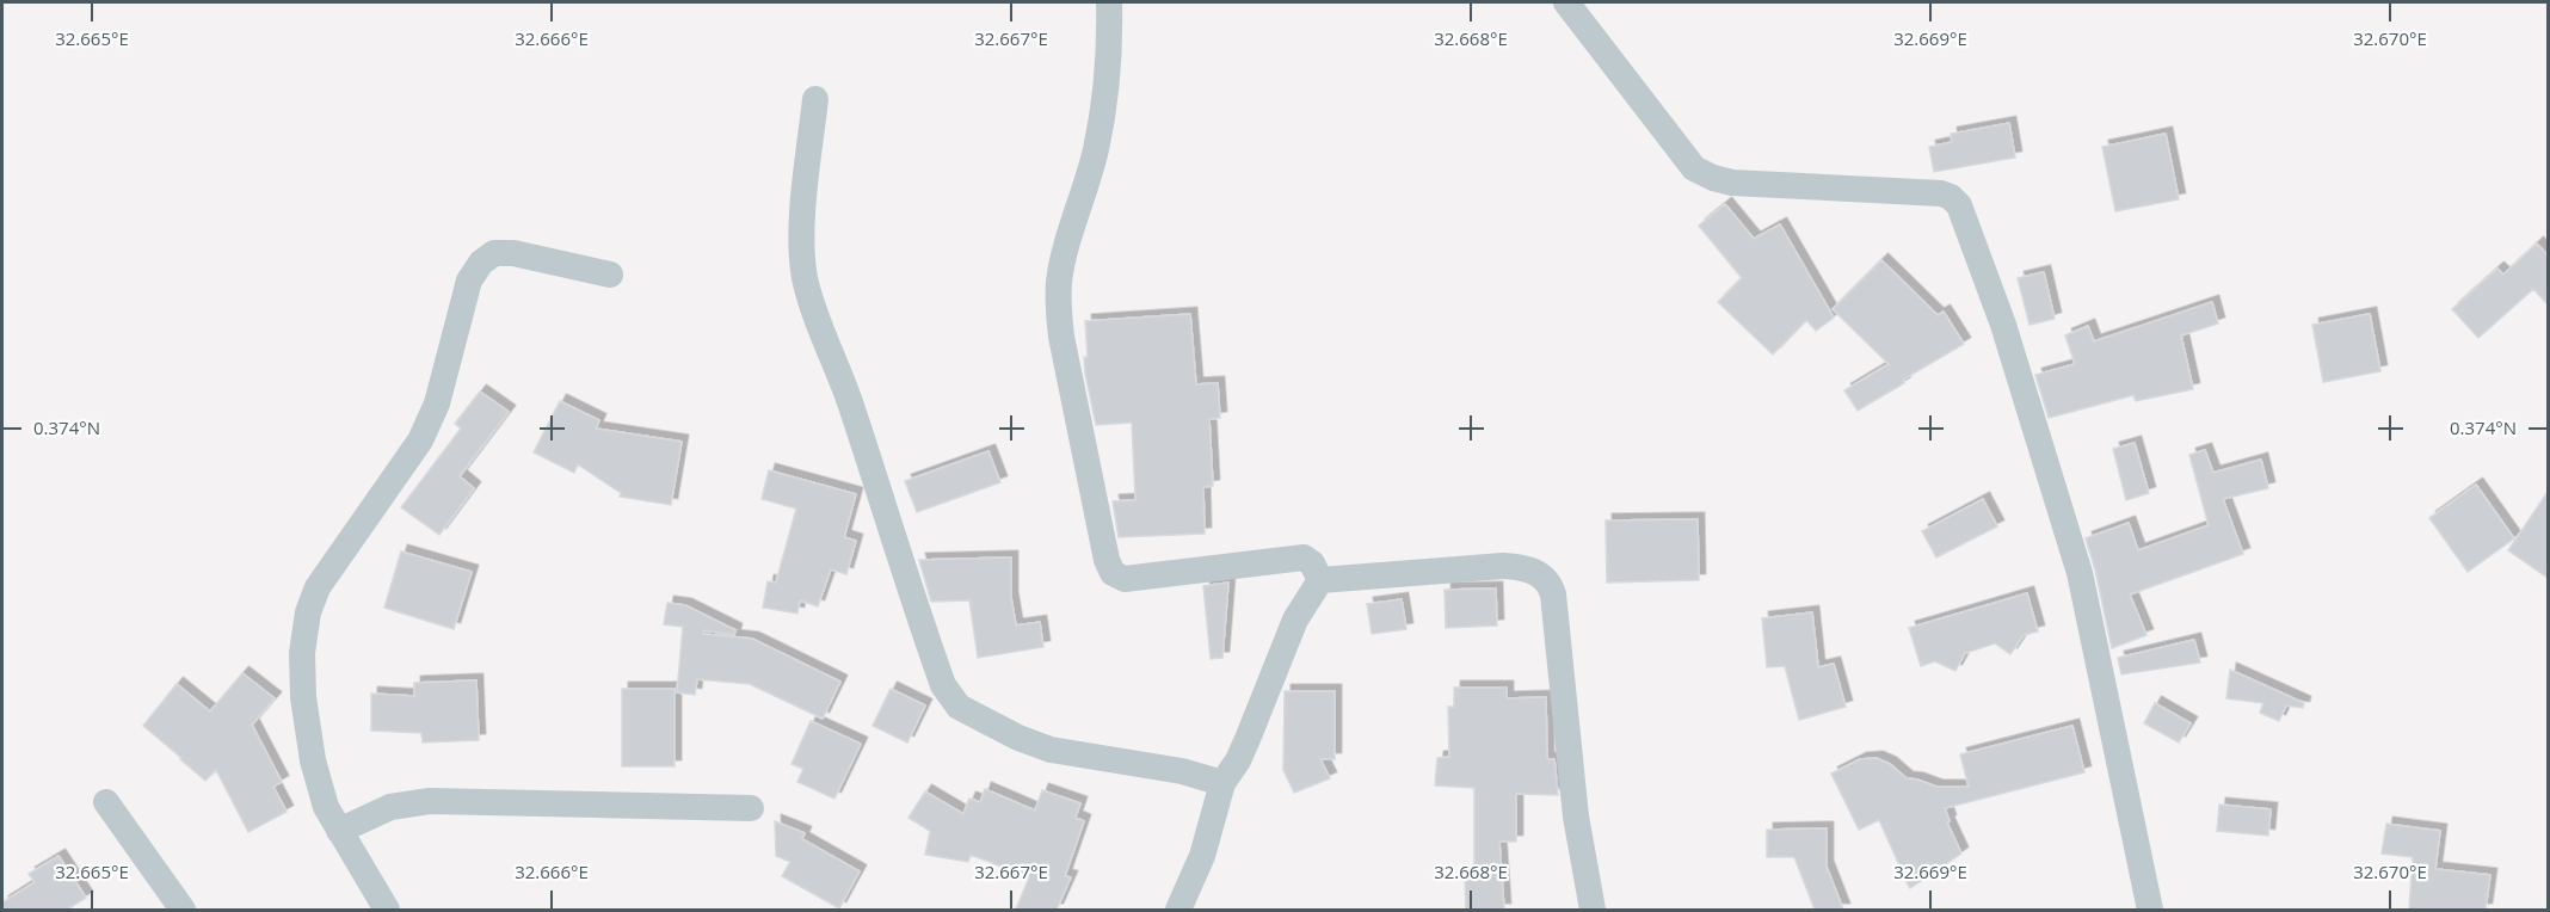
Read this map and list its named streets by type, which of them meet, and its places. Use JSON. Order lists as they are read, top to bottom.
{
  "coordinates": [
    "32.665°E",
    "32.666°E",
    "32.667°E",
    "32.668°E",
    "32.669°E",
    "32.670°E",
    "0.374°N"
  ]
}
